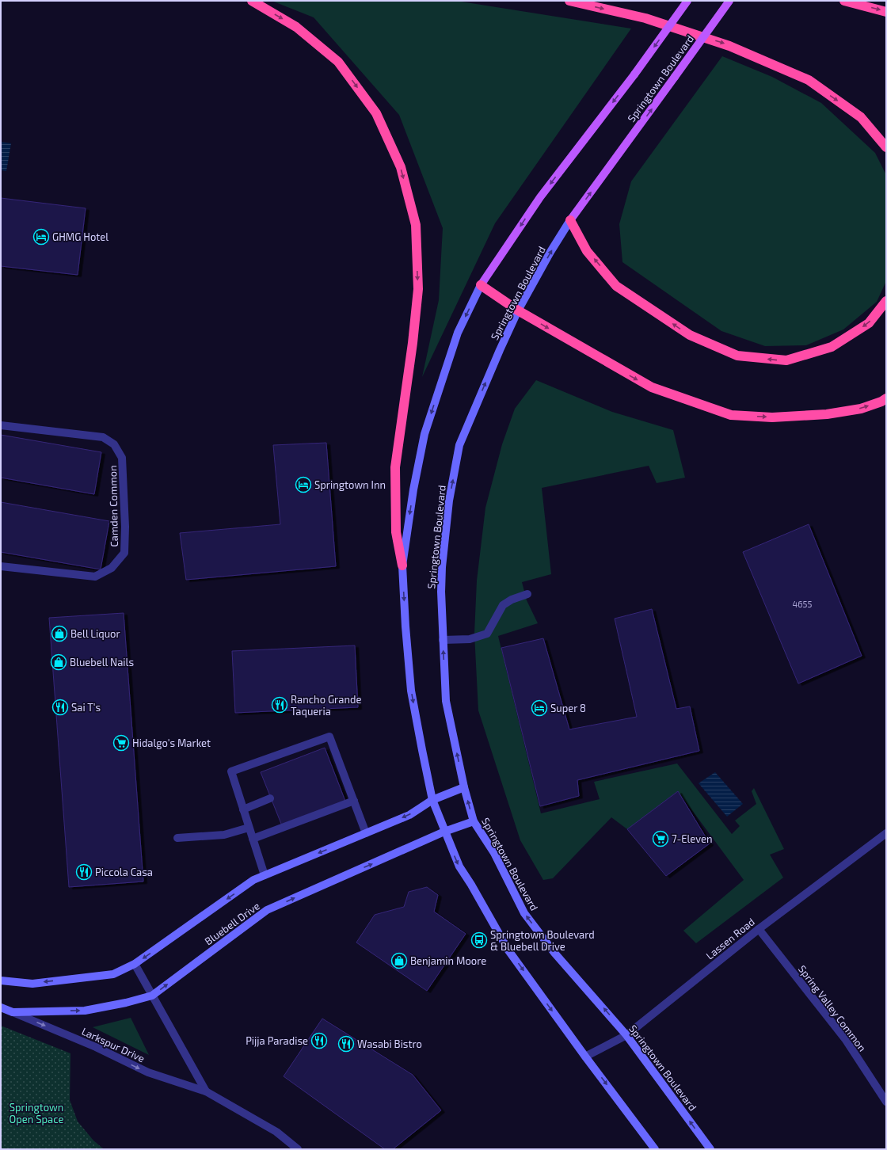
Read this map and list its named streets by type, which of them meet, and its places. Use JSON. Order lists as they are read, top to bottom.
{
  "streets": {
    "main road": ["Springtown Boulevard"],
    "street": [
      "Camden Common",
      "Bluebell Drive",
      "Lassen Road",
      "Spring Valley Common",
      "Larkspur Drive"
    ]
  },
  "crossings": [
    ["Springtown Boulevard", "Bluebell Drive"],
    ["Springtown Boulevard", "Lassen Road"],
    ["Bluebell Drive", "Larkspur Drive"],
    ["Lassen Road", "Spring Valley Common"]
  ],
  "one_way": ["Springtown Boulevard", "Larkspur Drive"],
  "parks": ["Springtown Open Space"],
  "places": {
    "hotel": ["GHMG Hotel", "Springtown Inn", "Super 8"],
    "shop": ["Bell Liquor", "Bluebell Nails", "Benjamin Moore"],
    "restaurant": [
      "Rancho Grande Taqueria",
      "Sai T's",
      "Piccola Casa",
      "Pijja Paradise",
      "Wasabi Bistro"
    ],
    "supermarket": ["Hidalgo's Market", "7-Eleven"],
    "bus stop": ["Springtown Boulevard & Bluebell Drive"]
  },
  "house_numbers": ["4655"]
}
